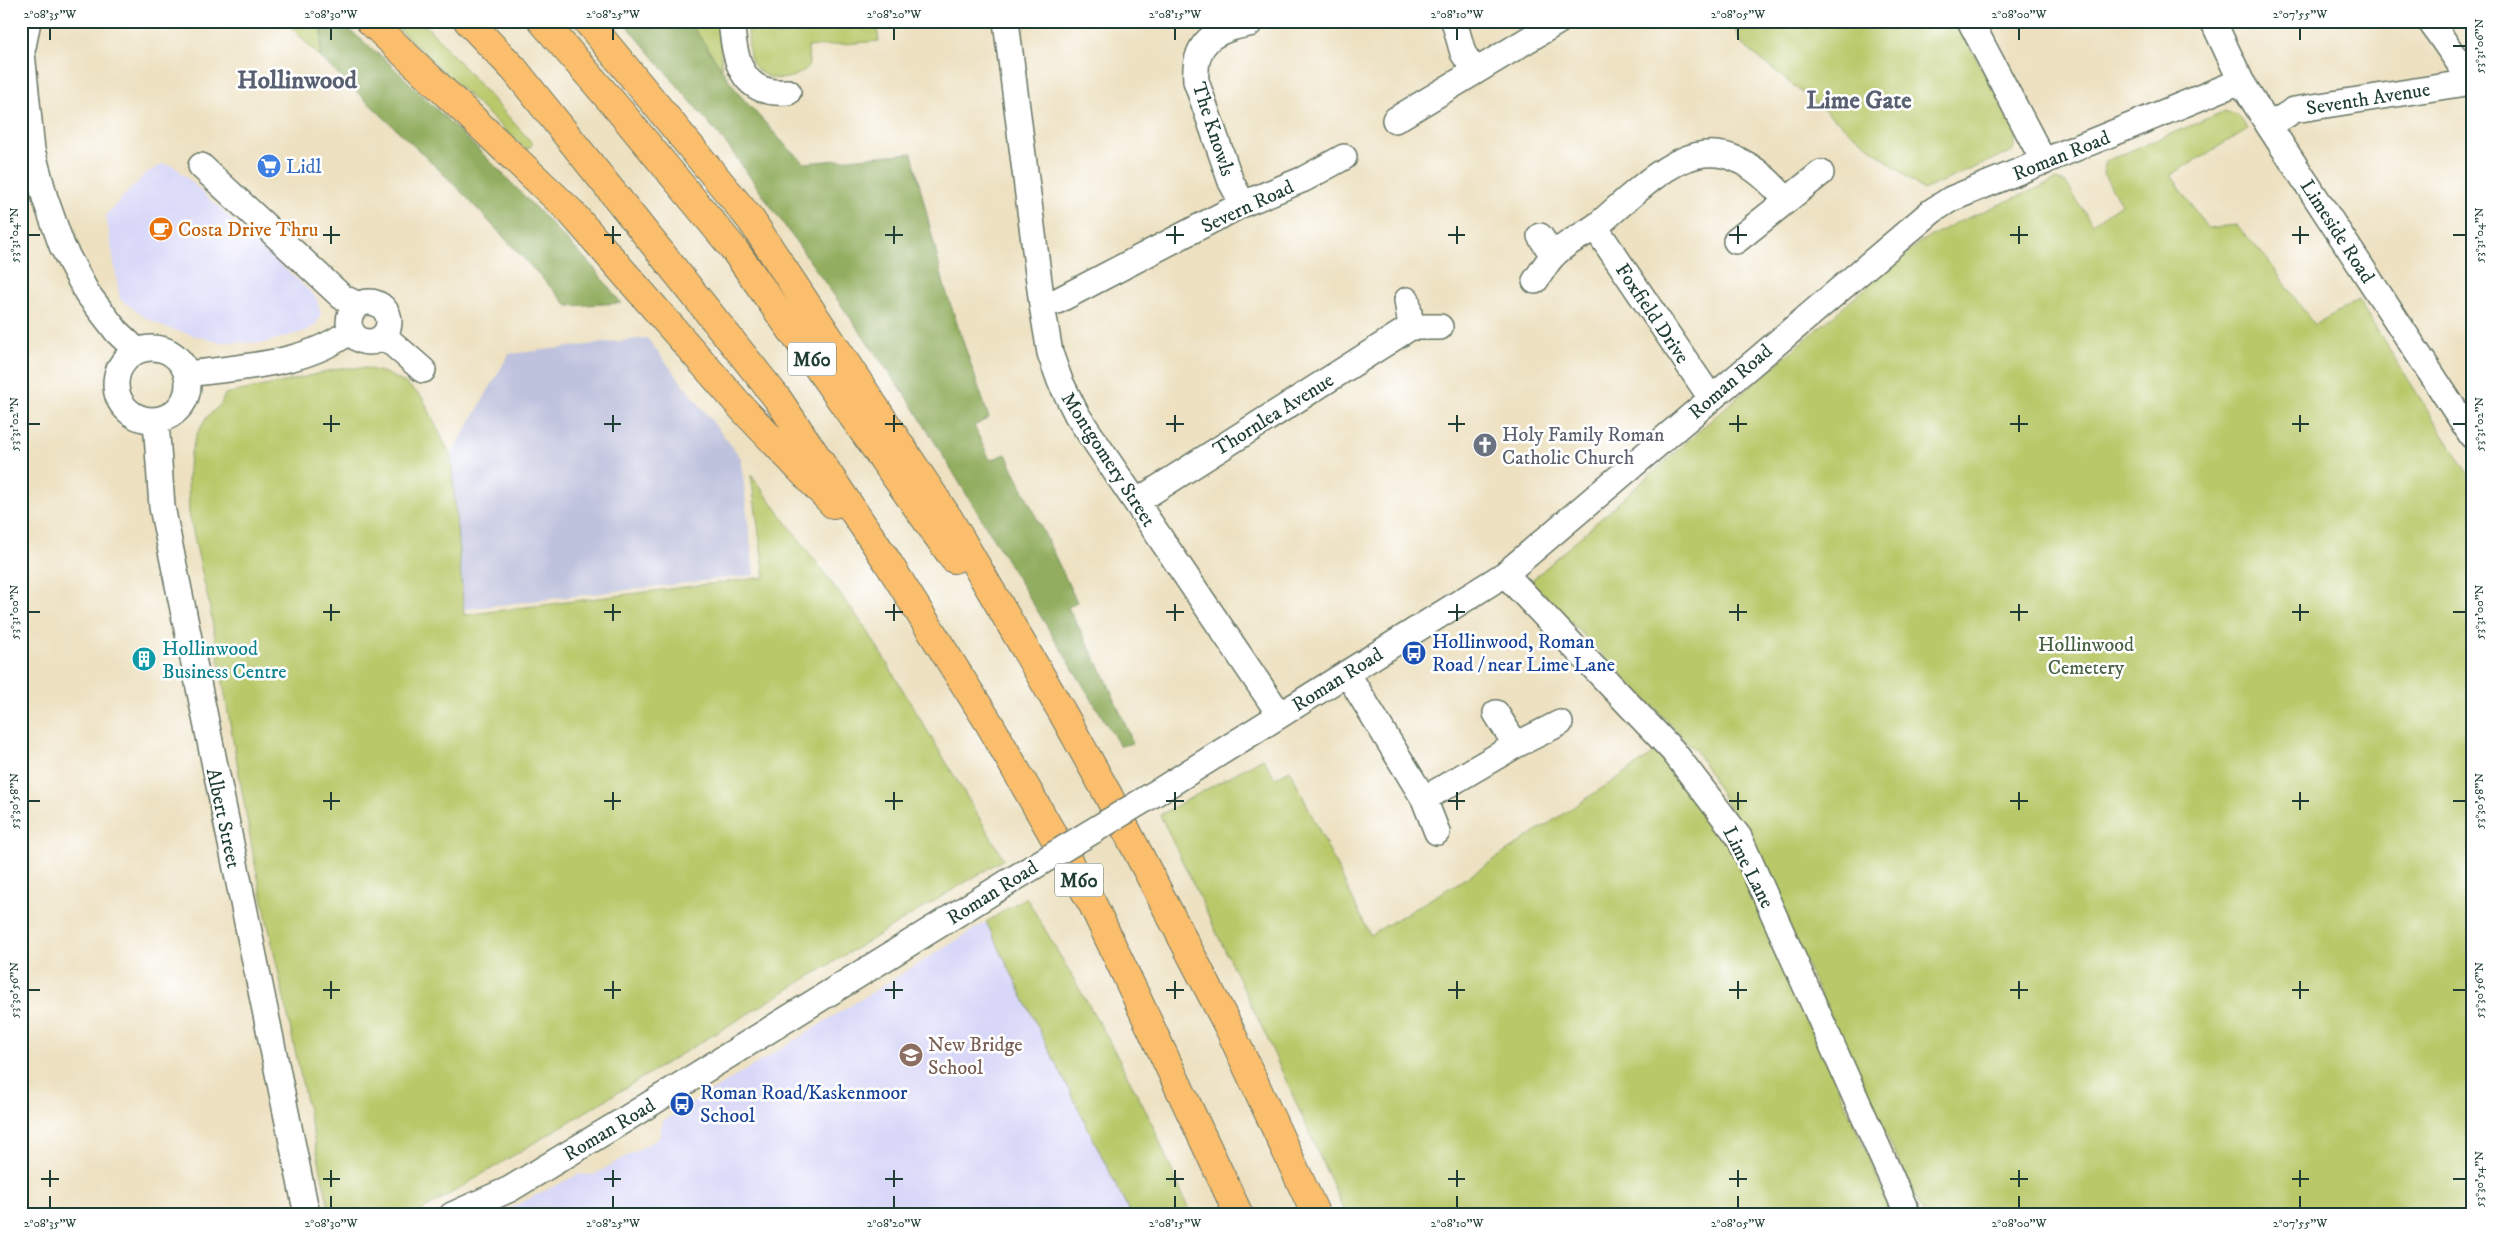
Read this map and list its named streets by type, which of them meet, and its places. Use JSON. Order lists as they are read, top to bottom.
{
  "streets": {
    "highway": ["M60"],
    "street": [
      "Seventh Avenue",
      "The Knowls",
      "Roman Road",
      "Severn Road",
      "Limeside Road",
      "Foxfield Drive",
      "Thornlea Avenue",
      "Montgomery Street",
      "Albert Street",
      "Lime Lane"
    ]
  },
  "crossings": [
    ["Seventh Avenue", "Limeside Road"],
    ["The Knowls", "Severn Road"],
    ["Roman Road", "Limeside Road"],
    ["Roman Road", "Foxfield Drive"],
    ["Roman Road", "Montgomery Street"],
    ["Roman Road", "Lime Lane"],
    ["Severn Road", "Montgomery Street"],
    ["Thornlea Avenue", "Montgomery Street"]
  ],
  "districts": ["Hollinwood", "Lime Gate"],
  "parks": ["Hollinwood Cemetery"],
  "places": {
    "supermarket": ["Lidl"],
    "cafe": ["Costa Drive Thru"],
    "church": ["Holy Family Roman Catholic Church"],
    "bus stop": ["Hollinwood, Roman Road / near Lime Lane", "Roman Road/Kaskenmoor School"],
    "building": ["Hollinwood Business Centre"],
    "school or university": ["New Bridge School"]
  },
  "coordinates": [
    "2°08'35\"W",
    "2°08'30\"W",
    "2°08'25\"W",
    "2°08'20\"W",
    "2°08'15\"W",
    "2°08'10\"W",
    "2°08'05\"W",
    "2°08'00\"W",
    "2°07'55\"W",
    "53°31'06\"N",
    "53°31'04\"N",
    "53°31'02\"N",
    "53°31'00\"N",
    "53°30'58\"N",
    "53°30'56\"N",
    "53°30'54\"N"
  ]
}
